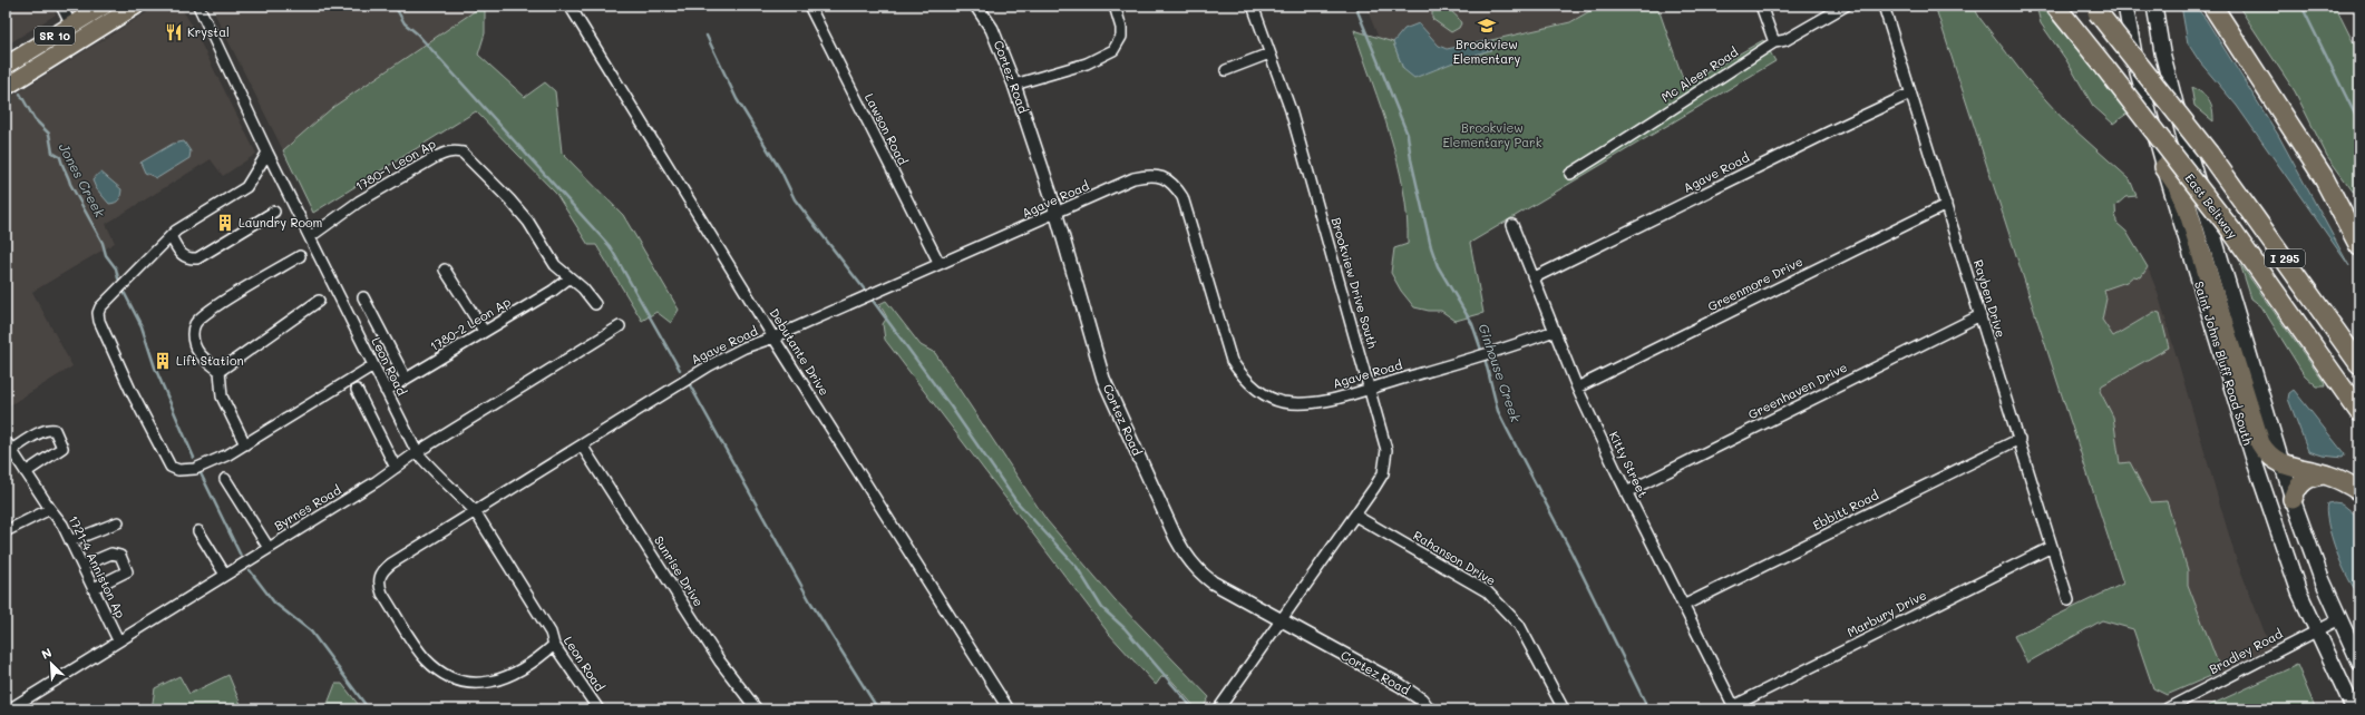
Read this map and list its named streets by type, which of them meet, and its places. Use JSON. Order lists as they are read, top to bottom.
{
  "streets": {
    "highway": ["SR 10", "East Beltway", "I 295"],
    "main road": ["Saint Johns Bluff Road South"],
    "street": [
      "Mc Aleer Road",
      "Cortez Road",
      "Lawson Road",
      "1780-1 Leon Ap",
      "Agave Road",
      "Brookview Drive South",
      "Greenmore Drive",
      "Rayben Drive",
      "1780-2 Leon Ap",
      "Debutante Drive",
      "Leon Road",
      "Greenhaven Drive",
      "Kitty Street",
      "Byrnes Road",
      "Ebbitt Road",
      "Rahanson Drive",
      "1721-4 Anniston Ap",
      "Sunrise Drive",
      "Marbury Drive",
      "Bradley Road"
    ]
  },
  "crossings": [
    ["Cortez Road", "Agave Road"],
    ["Cortez Road", "Brookview Drive South"],
    ["Lawson Road", "Agave Road"],
    ["1780-1 Leon Ap", "1780-2 Leon Ap"],
    ["1780-1 Leon Ap", "Leon Road"],
    ["Agave Road", "Brookview Drive South"],
    ["Agave Road", "Rayben Drive"],
    ["Agave Road", "Debutante Drive"],
    ["Agave Road", "Leon Road"],
    ["Agave Road", "Kitty Street"],
    ["Agave Road", "Sunrise Drive"],
    ["Brookview Drive South", "Rahanson Drive"],
    ["Greenmore Drive", "Rayben Drive"],
    ["Greenmore Drive", "Kitty Street"],
    ["Rayben Drive", "Greenhaven Drive"],
    ["Rayben Drive", "Ebbitt Road"],
    ["Rayben Drive", "Marbury Drive"],
    ["1780-2 Leon Ap", "Leon Road"],
    ["Saint Johns Bluff Road South", "Bradley Road"],
    ["Leon Road", "Byrnes Road"],
    ["Greenhaven Drive", "Kitty Street"],
    ["Kitty Street", "Ebbitt Road"],
    ["Kitty Street", "Marbury Drive"],
    ["Byrnes Road", "1721-4 Anniston Ap"]
  ],
  "water": ["Jones Creek", "Ginhouse Creek"],
  "parks": ["Brookview Elementary Park"],
  "places": {
    "school or university": ["Brookview Elementary"],
    "restaurant": ["Krystal"],
    "building": ["Laundry Room", "Lift Station"]
  },
  "north": "top left"
}
